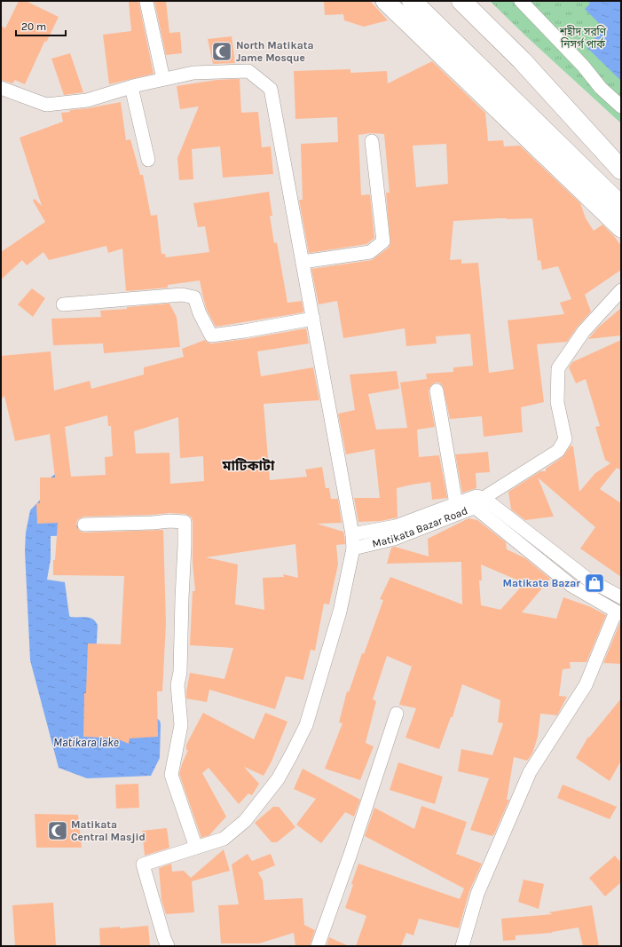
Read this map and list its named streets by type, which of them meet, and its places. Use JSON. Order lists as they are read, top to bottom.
{
  "streets": {
    "street": ["Matikata Bazar Road"]
  },
  "districts": ["মাটিকাটা"],
  "water": ["Matikara lake"],
  "parks": ["শহীদ সরণি নিসর্গ পার্ক"],
  "places": {
    "mosque": ["North Matikata Jame Mosque", "Matikata Central Masjid"],
    "shop": ["Matikata Bazar"]
  },
  "scale_bar": "20 m"
}
